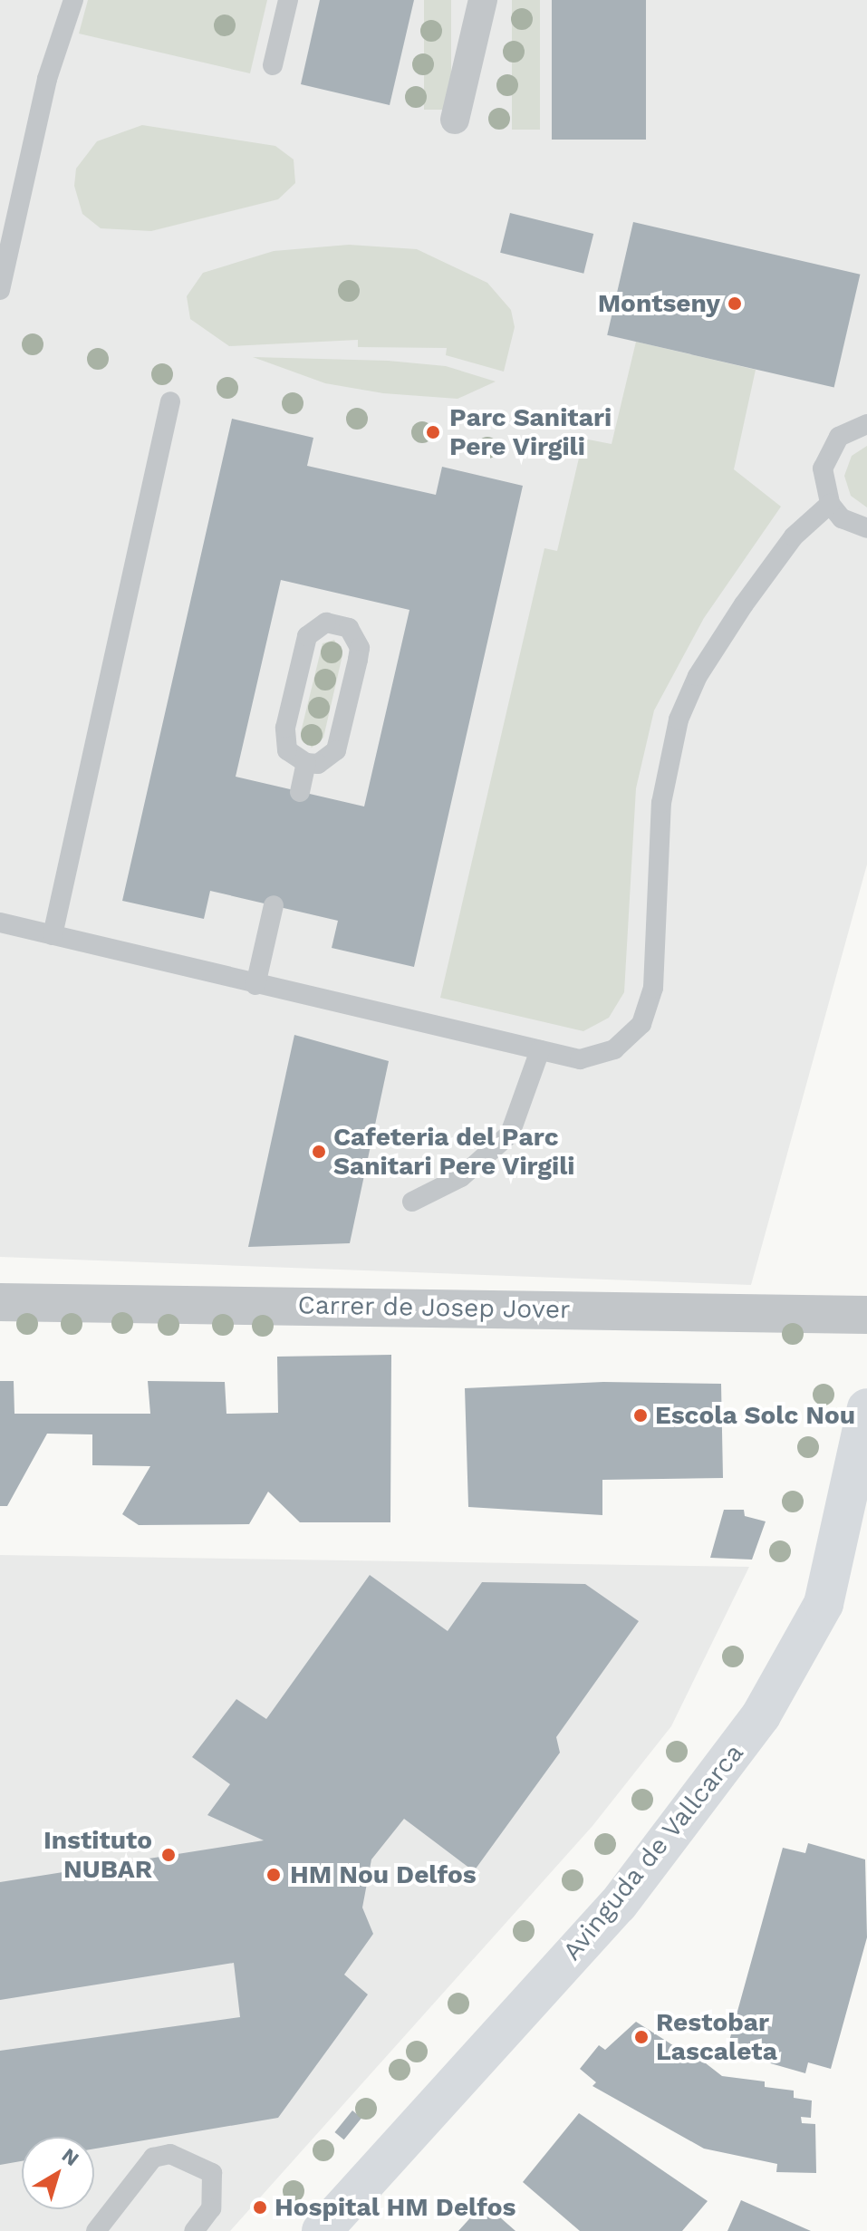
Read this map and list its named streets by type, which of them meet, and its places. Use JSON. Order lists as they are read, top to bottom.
{
  "streets": {
    "main road": ["Avinguda de Vallcarca"],
    "street": ["Carrer de Josep Jover"]
  },
  "places": [
    "Montseny",
    "Parc Sanitari Pere Virgili",
    "Cafeteria del Parc Sanitari Pere Virgili",
    "Escola Solc Nou",
    "Instituto NUBAR",
    "HM Nou Delfos",
    "Restobar Lascaleta",
    "Hospital HM Delfos"
  ],
  "north": "top right"
}
